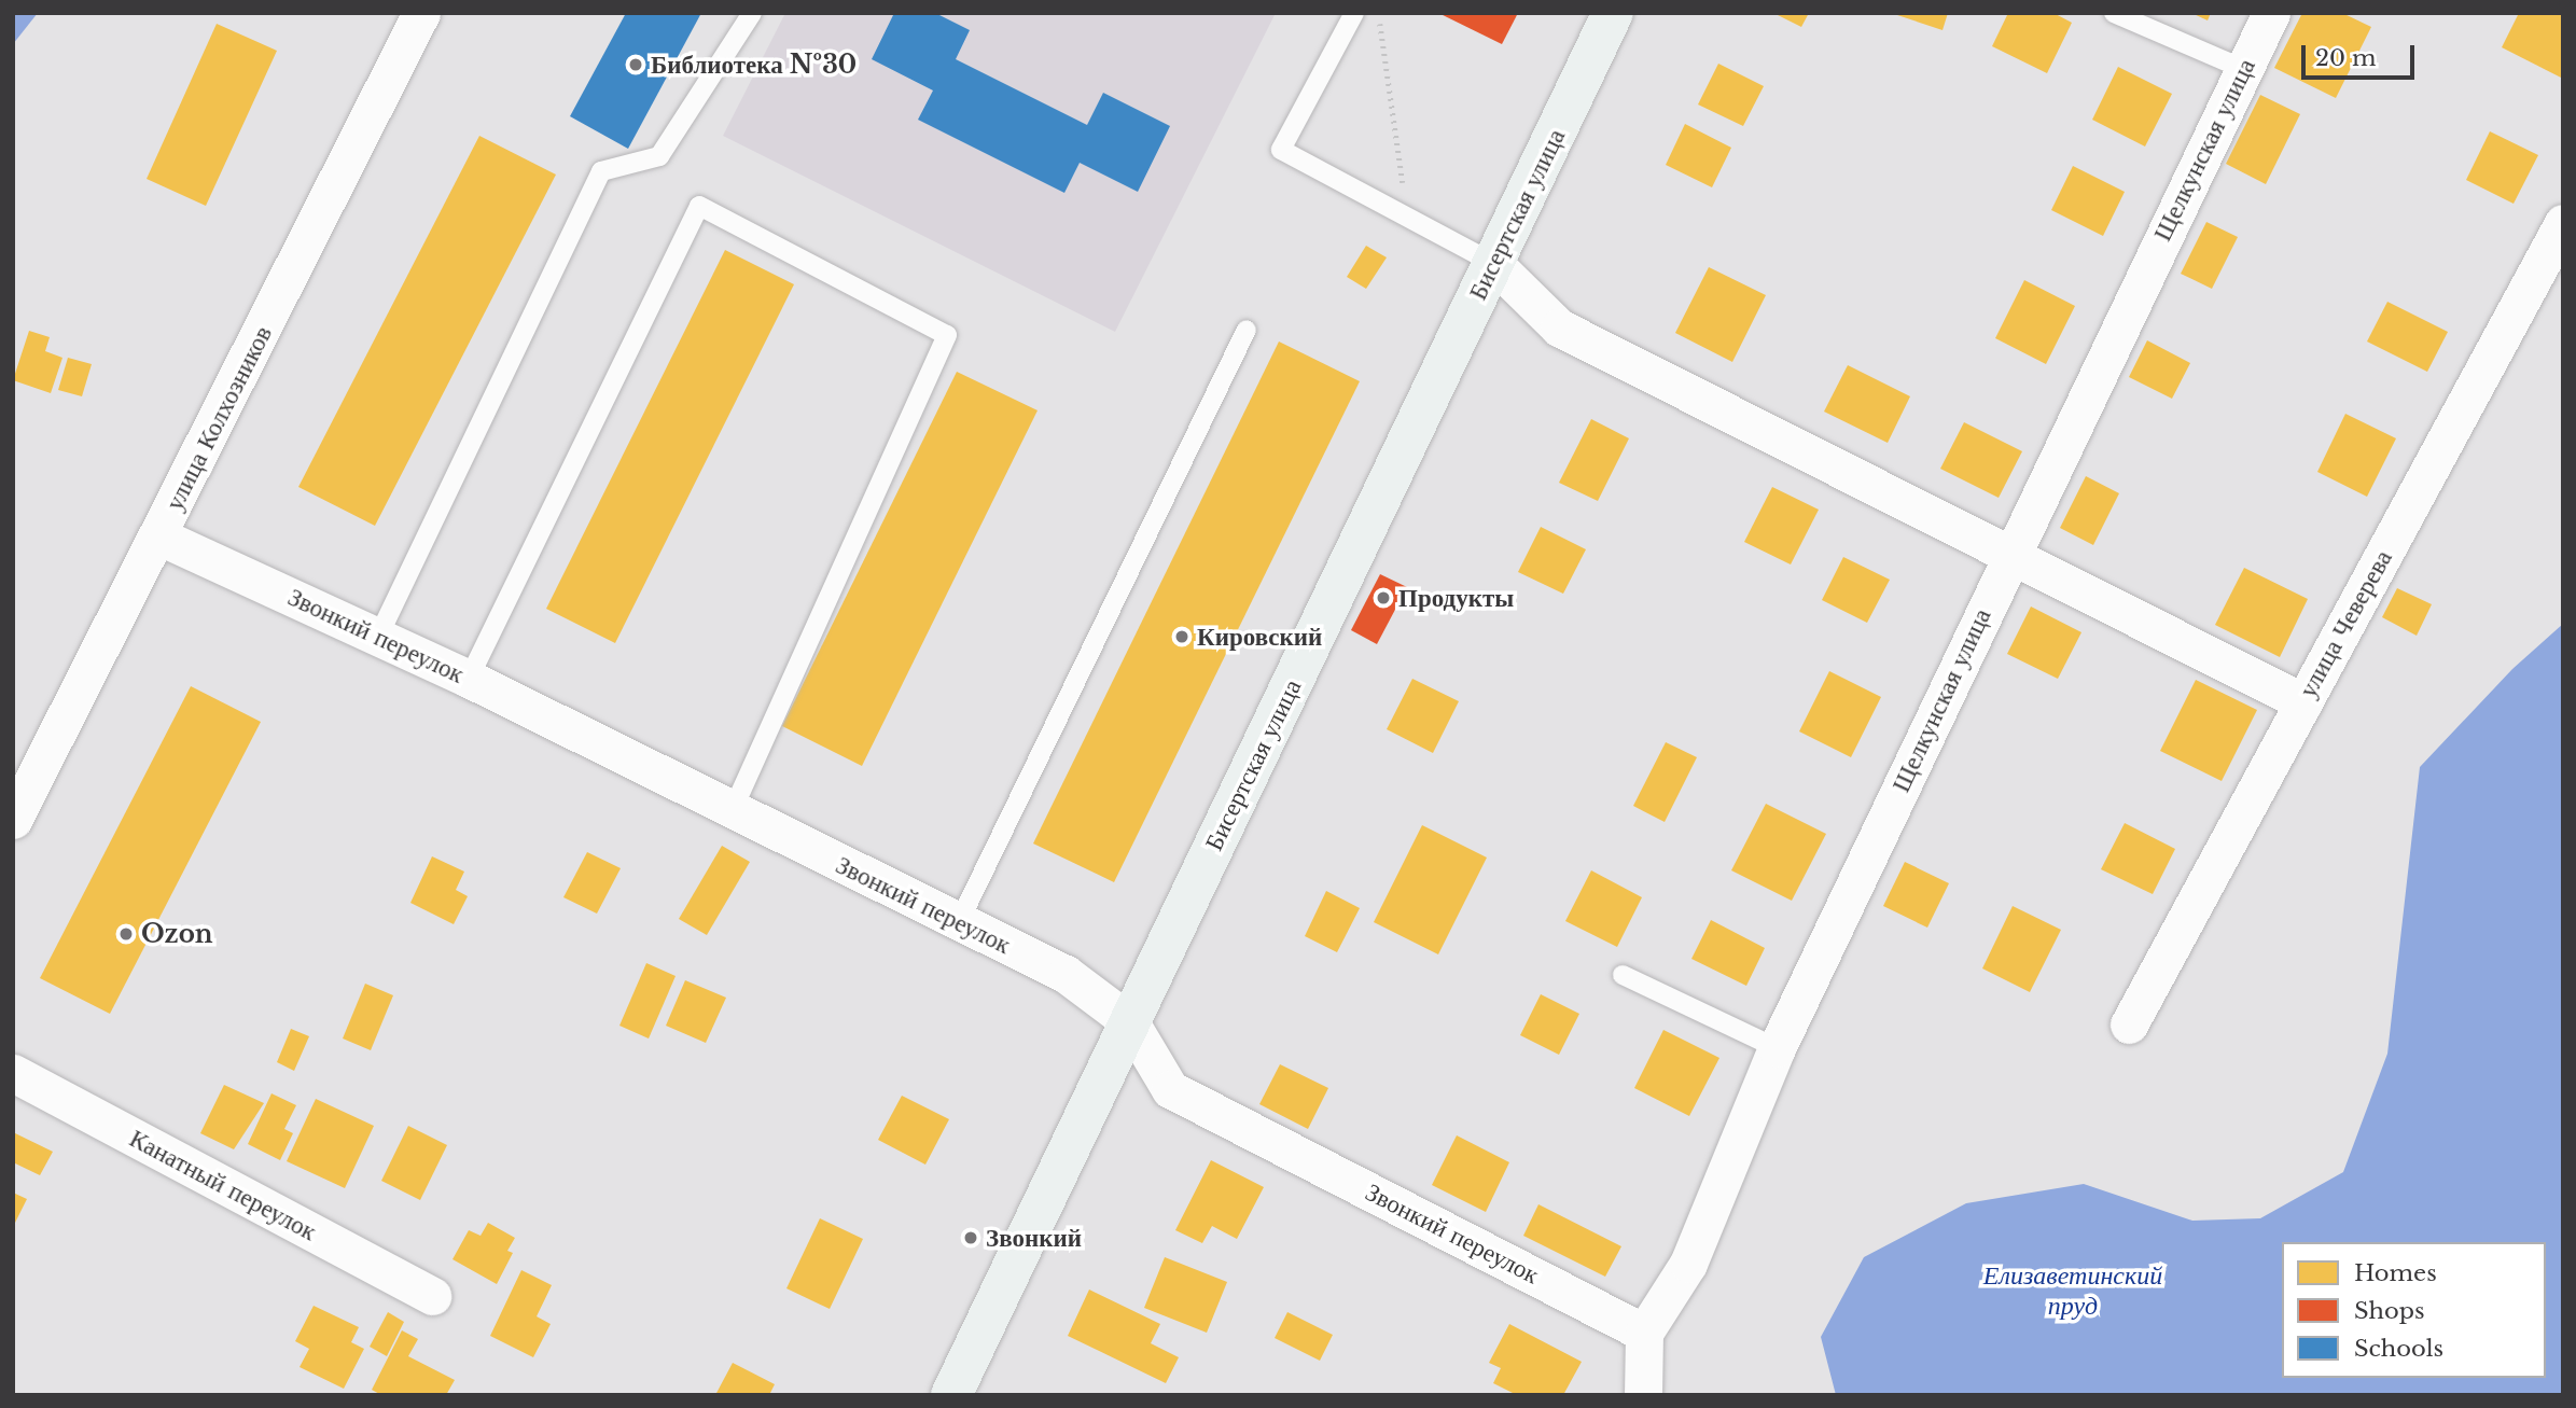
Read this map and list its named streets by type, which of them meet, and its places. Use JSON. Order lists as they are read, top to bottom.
{
  "streets": {
    "main road": ["Бисертская улица"],
    "street": [
      "Щелкунская улица",
      "улица Колхозников",
      "улица Чеверева",
      "Звонкий переулок",
      "Канатный переулок"
    ]
  },
  "crossings": [
    ["Щелкунская улица", "Звонкий переулок"],
    ["Бисертская улица", "Звонкий переулок"],
    ["улица Колхозников", "Звонкий переулок"]
  ],
  "water": ["Елизаветинский пруд"],
  "places": [
    "Библиотека №30",
    "Продукты",
    "Кировский",
    "Ozon",
    "Звонкий"
  ],
  "legend": ["Homes", "Shops", "Schools"],
  "scale_bar": "20 m"
}
